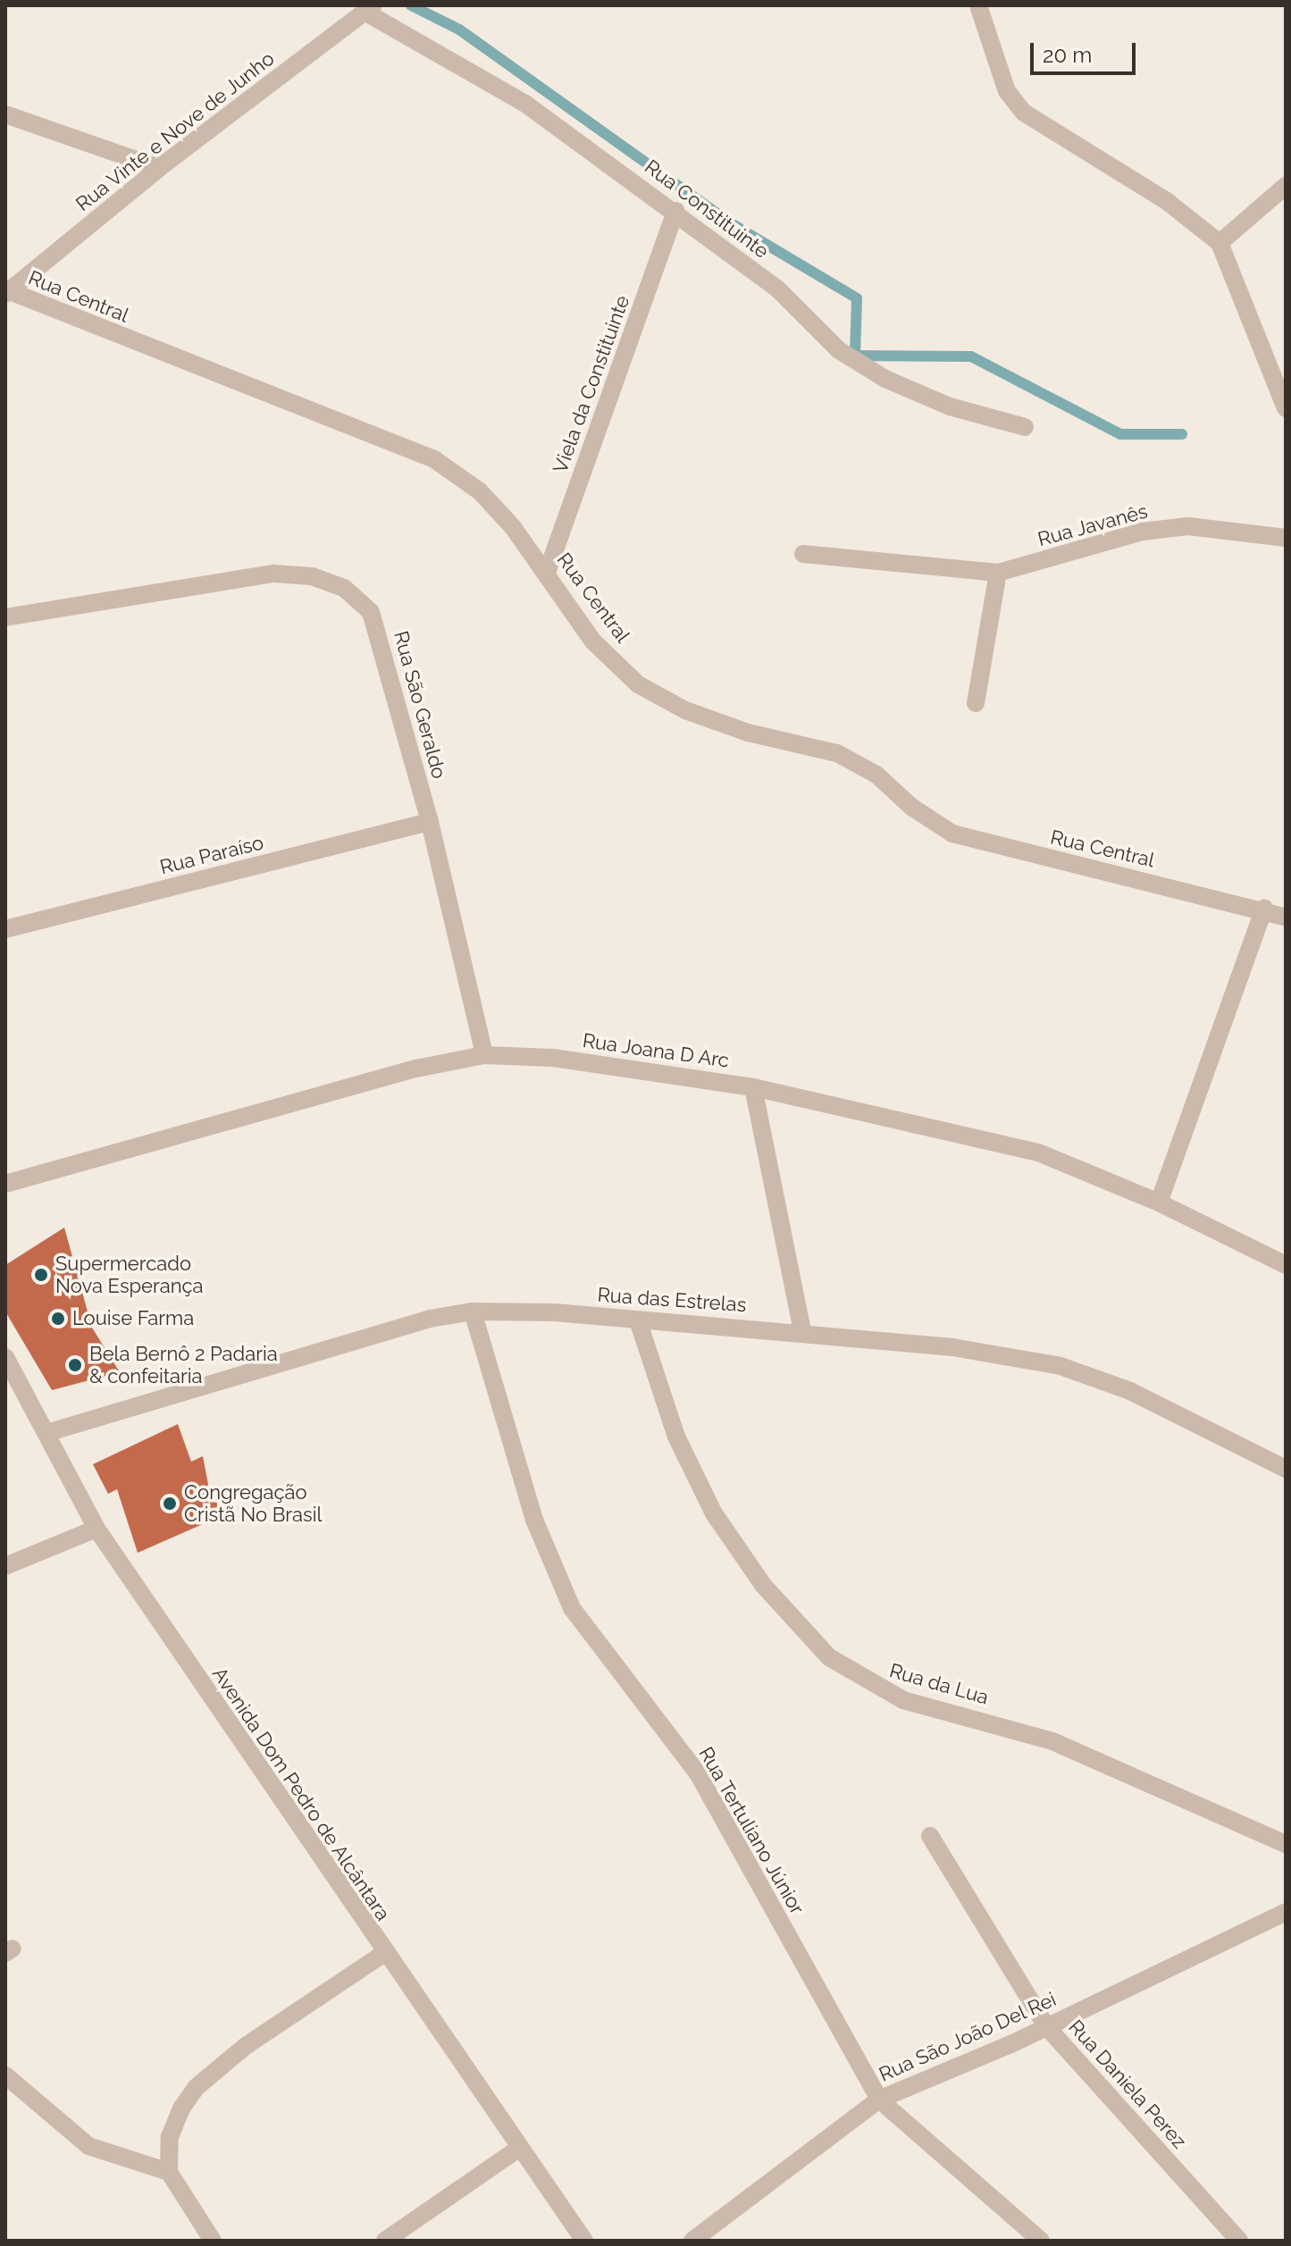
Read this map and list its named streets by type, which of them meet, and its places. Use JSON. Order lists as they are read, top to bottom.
{
  "streets": {
    "street": [
      "Rua Vinte e Nove de Junho",
      "Rua Constituinte",
      "Rua Central",
      "Viela da Constituinte",
      "Rua Javanês",
      "Rua São Geraldo",
      "Rua Paraíso",
      "Rua Joana D Arc",
      "Rua das Estrelas",
      "Rua da Lua",
      "Avenida Dom Pedro de Alcântara",
      "Rua Tertuliano Júnior",
      "Rua São João Del Rei",
      "Rua Daniela Perez"
    ]
  },
  "crossings": [
    ["Rua Vinte e Nove de Junho", "Rua Constituinte"],
    ["Rua Vinte e Nove de Junho", "Rua Central"],
    ["Rua Constituinte", "Viela da Constituinte"],
    ["Rua Central", "Viela da Constituinte"],
    ["Rua São Geraldo", "Rua Paraíso"],
    ["Rua São Geraldo", "Rua Joana D Arc"],
    ["Rua das Estrelas", "Rua da Lua"],
    ["Rua das Estrelas", "Avenida Dom Pedro de Alcântara"],
    ["Rua das Estrelas", "Rua Tertuliano Júnior"],
    ["Rua Tertuliano Júnior", "Rua São João Del Rei"],
    ["Rua São João Del Rei", "Rua Daniela Perez"]
  ],
  "places": [
    "Supermercado Nova Esperança",
    "Louise Farma",
    "Bela Bernô 2 Padaria & confeitaria",
    "Congregação Cristã No Brasil"
  ],
  "scale_bar": "20 m"
}
